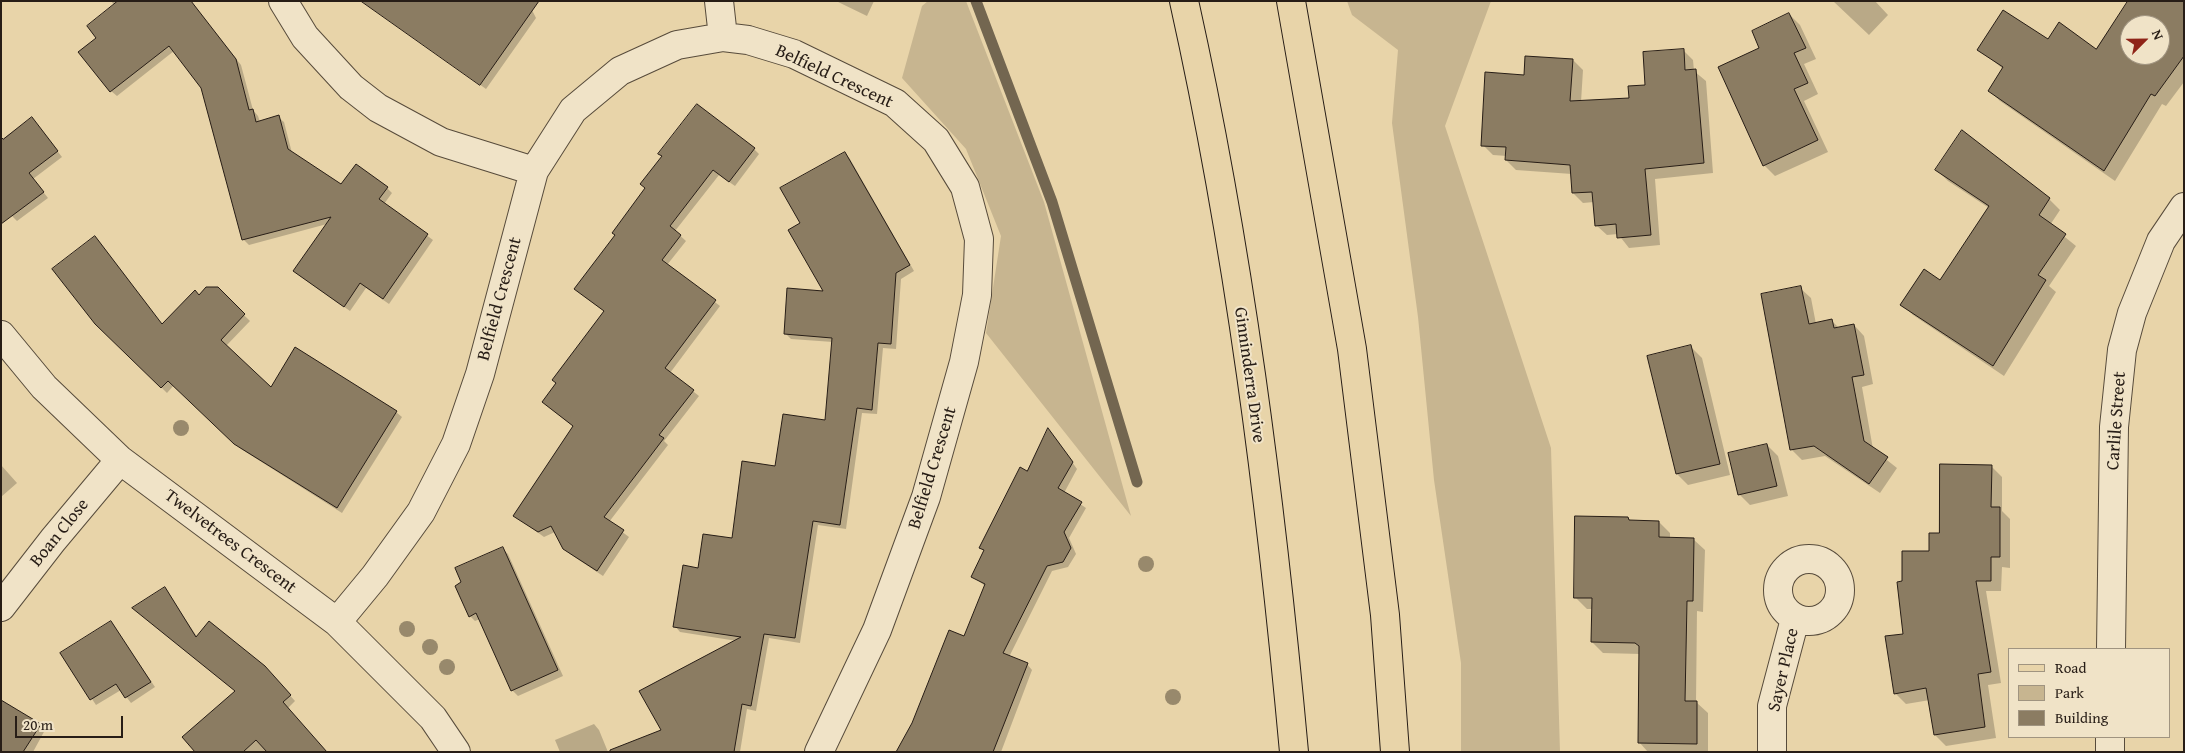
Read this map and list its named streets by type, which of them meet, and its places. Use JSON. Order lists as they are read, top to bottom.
{
  "streets": {
    "main road": ["Ginninderra Drive"],
    "street": [
      "Belfield Crescent",
      "Carlile Street",
      "Boan Close",
      "Twelvetrees Crescent",
      "Sayer Place"
    ]
  },
  "crossings": [
    ["Belfield Crescent", "Twelvetrees Crescent"],
    ["Boan Close", "Twelvetrees Crescent"]
  ],
  "legend": ["Road", "Park", "Building"],
  "scale_bar": "20 m",
  "north": "top right"
}
